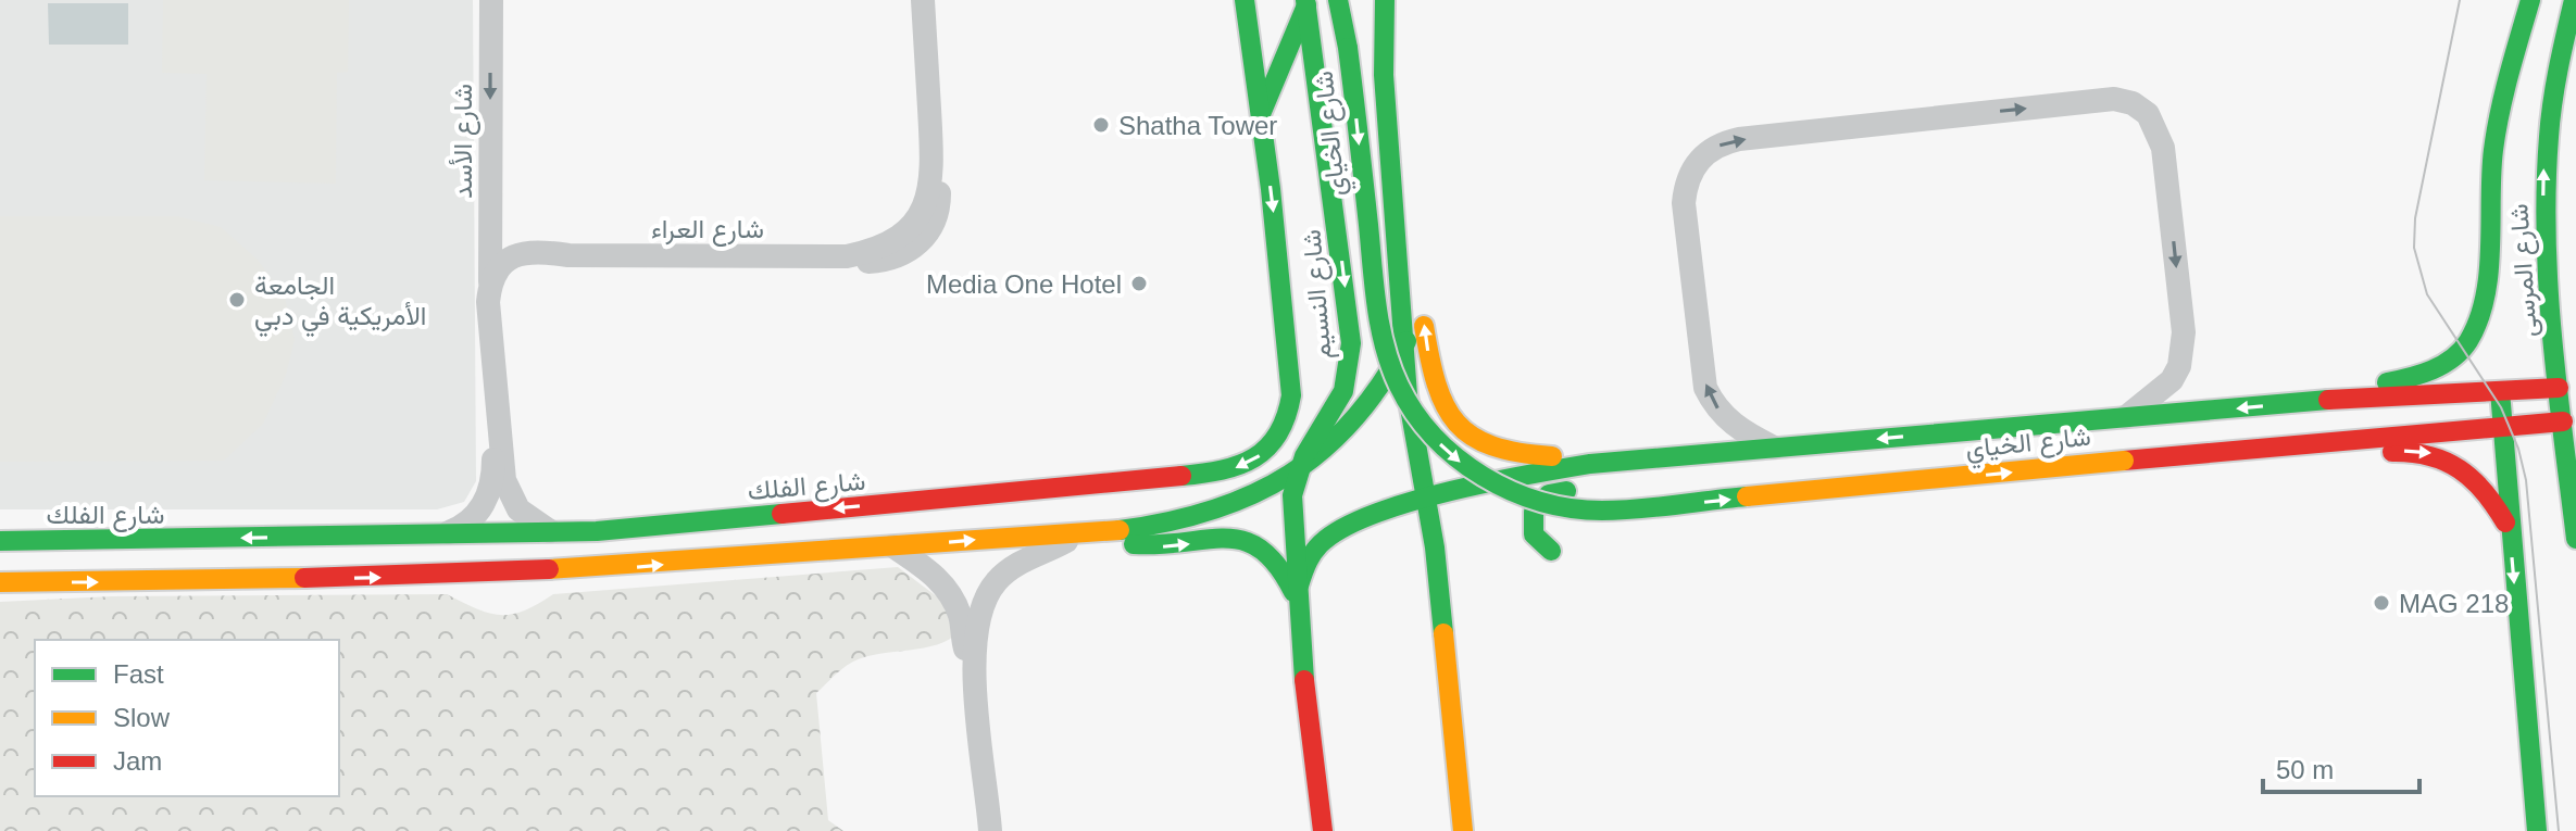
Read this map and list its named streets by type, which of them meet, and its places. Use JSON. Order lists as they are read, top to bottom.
{
  "streets": {
    "main road": [
      "شارع الخياي",
      "شارع المرسى",
      "شارع النسيم",
      "شارع الفلك"
    ],
    "street": ["شارع الأسد", "شارع العراء"]
  },
  "crossings": [
    ["شارع الخياي", "شارع المرسى"],
    ["شارع الخياي", "شارع النسيم"],
    ["شارع الأسد", "شارع العراء"]
  ],
  "one_way": ["شارع الأسد", "شارع المرسى"],
  "places": [
    "Shatha Tower",
    "Media One Hotel",
    "الجامعة الأمريكية في دبي",
    "MAG 218"
  ],
  "legend": ["Fast", "Slow", "Jam"],
  "scale_bar": "50 m"
}
